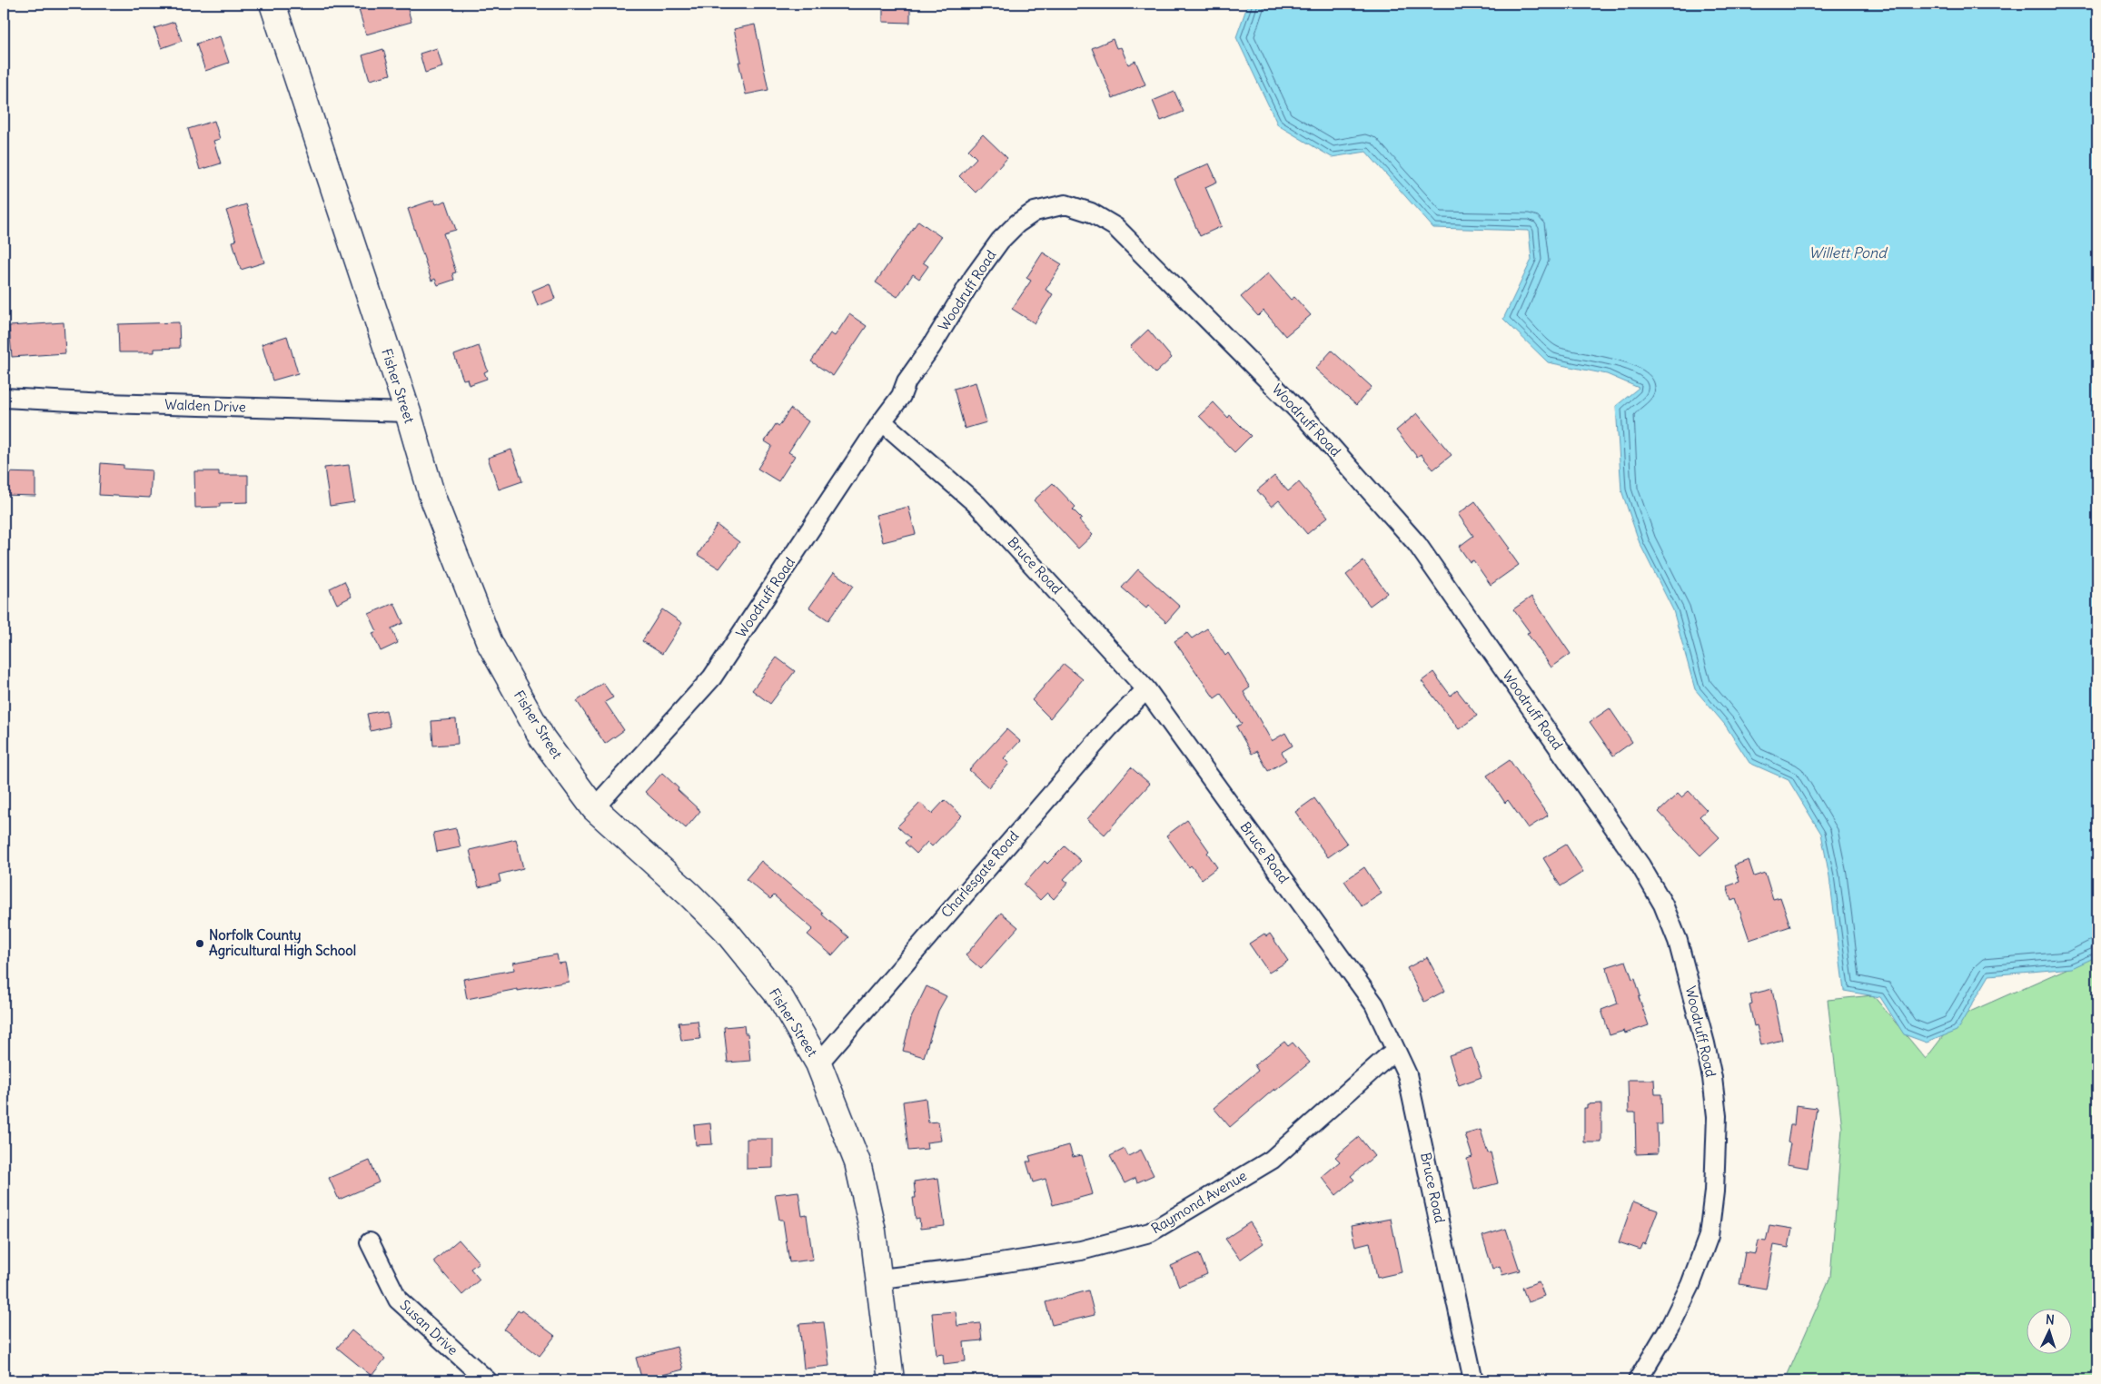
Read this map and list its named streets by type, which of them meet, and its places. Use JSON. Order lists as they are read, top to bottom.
{
  "streets": {
    "main road": ["Fisher Street"],
    "street": [
      "Woodruff Road",
      "Walden Drive",
      "Bruce Road",
      "Charlesgate Road",
      "Raymond Avenue",
      "Susan Drive"
    ]
  },
  "crossings": [
    ["Woodruff Road", "Fisher Street"],
    ["Woodruff Road", "Bruce Road"],
    ["Fisher Street", "Walden Drive"],
    ["Fisher Street", "Charlesgate Road"],
    ["Fisher Street", "Raymond Avenue"],
    ["Bruce Road", "Charlesgate Road"],
    ["Bruce Road", "Raymond Avenue"]
  ],
  "water": ["Willett Pond"],
  "places": ["Norfolk County Agricultural High School"],
  "north": "top"
}
